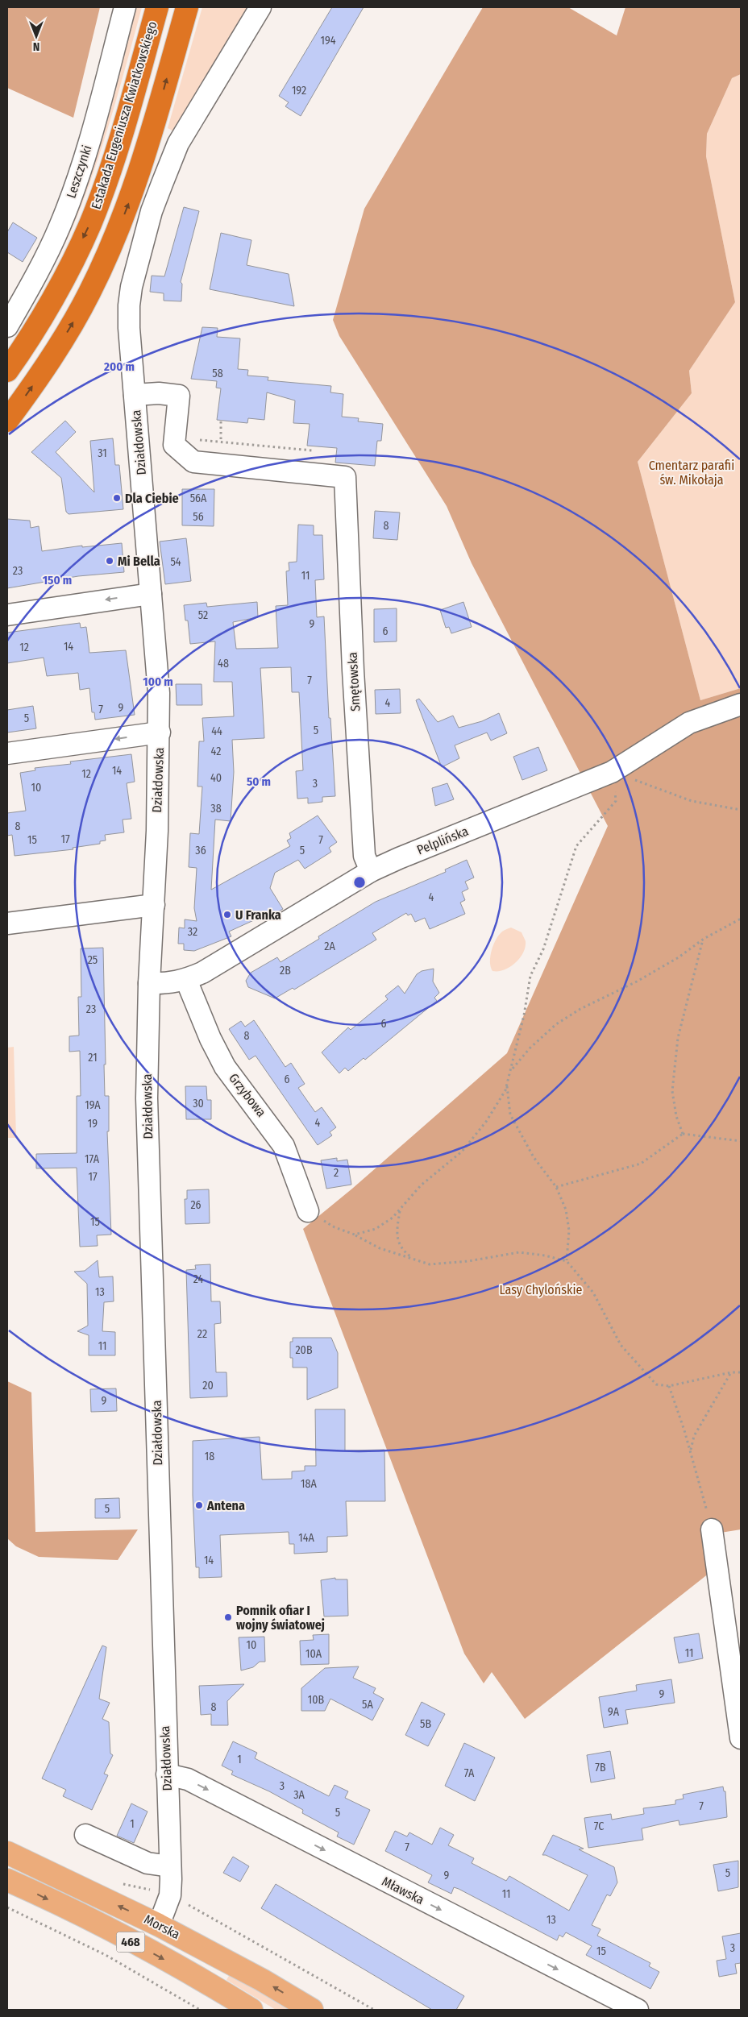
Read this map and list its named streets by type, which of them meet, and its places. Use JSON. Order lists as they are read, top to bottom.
{
  "streets": {
    "highway": ["Estakada Eugeniusza Kwiatkowskiego"],
    "main road": ["Morska", "468"],
    "street": [
      "Leszczynki",
      "Działdowska",
      "Smętowska",
      "Pelplińska",
      "Grzybowa",
      "Mławska"
    ]
  },
  "crossings": [
    ["Działdowska", "Pelplińska"],
    ["Działdowska", "Mławska"],
    ["Działdowska", "Morska"],
    ["Smętowska", "Pelplińska"],
    ["Pelplińska", "Grzybowa"]
  ],
  "one_way": ["Mławska"],
  "parks": ["Cmentarz parafii św. Mikołaja", "Lasy Chylońskie"],
  "places": [
    "Dla Ciebie",
    "Mi Bella",
    "U Franka",
    "Antena",
    "Pomnik ofiar I wojny światowej"
  ],
  "house_numbers": [
    "194",
    "192",
    "58",
    "31",
    "56A",
    "56",
    "8",
    "54",
    "23",
    "11",
    "52",
    "9",
    "6",
    "14",
    "12",
    "48",
    "7",
    "4",
    "9",
    "7",
    "5",
    "5",
    "44",
    "42",
    "14",
    "12",
    "40",
    "3",
    "10",
    "38",
    "8",
    "17",
    "15",
    "7",
    "36",
    "5",
    "4",
    "32",
    "2A",
    "25",
    "2B",
    "23",
    "6",
    "8",
    "21",
    "6",
    "30",
    "19A",
    "4",
    "19",
    "17A",
    "2",
    "17",
    "26",
    "15",
    "24",
    "13",
    "22",
    "11",
    "20B",
    "20",
    "9",
    "18",
    "18A",
    "5",
    "14A",
    "14",
    "10",
    "11",
    "10A",
    "9",
    "10B",
    "5A",
    "8",
    "9A",
    "5B",
    "1",
    "7B",
    "7A",
    "3",
    "3A",
    "7",
    "5",
    "1",
    "7C",
    "7",
    "5",
    "9",
    "11",
    "13",
    "3",
    "15"
  ],
  "north": "bottom",
  "rings": [
    "200 m",
    "150 m",
    "100 m",
    "50 m"
  ]
}
